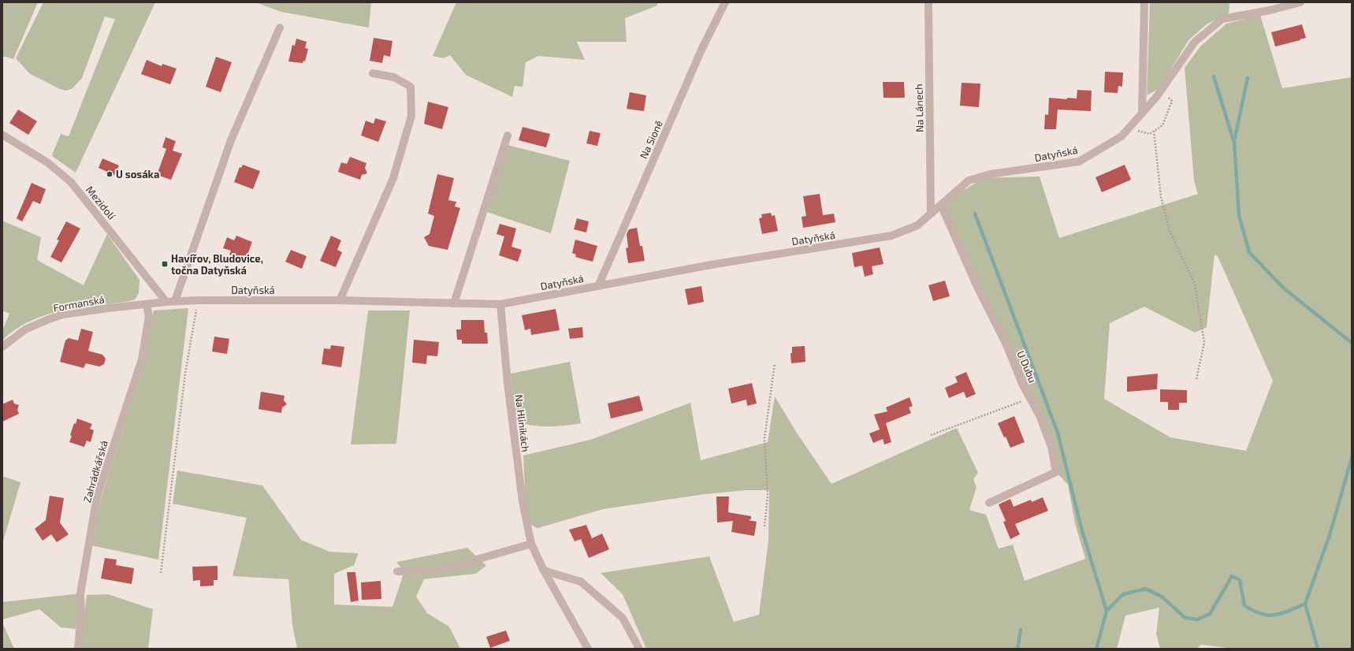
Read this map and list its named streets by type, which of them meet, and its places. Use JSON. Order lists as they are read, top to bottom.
{
  "streets": {
    "street": [
      "Na Lánech",
      "Na Sioně",
      "Datyňská",
      "Mezidolí",
      "Formanská",
      "U Dubu",
      "Na Hlinikách",
      "Zahrádkářská"
    ]
  },
  "crossings": [
    ["Na Lánech", "Datyňská"],
    ["Na Sioně", "Datyňská"],
    ["Datyňská", "Mezidolí"],
    ["Datyňská", "Formanská"],
    ["Datyňská", "U Dubu"],
    ["Datyňská", "Na Hlinikách"],
    ["Mezidolí", "Formanská"],
    ["Formanská", "Zahrádkářská"]
  ],
  "places": {
    "other": ["U sosáka"],
    "transit": ["Havířov, Bludovice, točna Datyňská"]
  }
}
